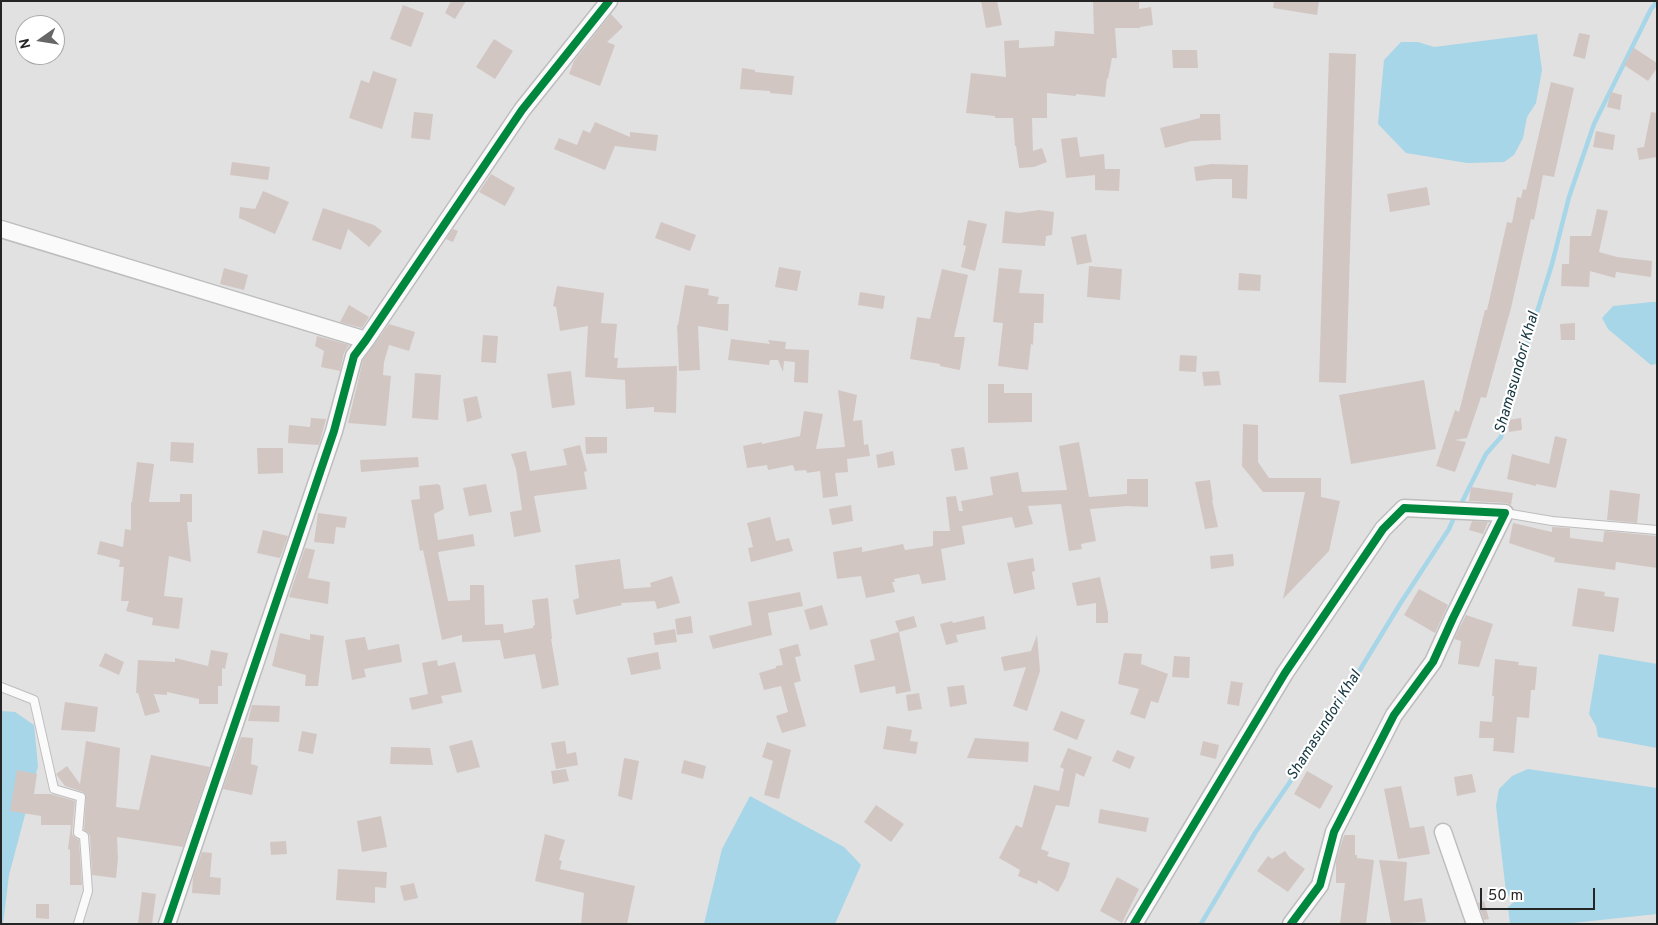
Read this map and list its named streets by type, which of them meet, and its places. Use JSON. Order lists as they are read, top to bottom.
{
  "water": ["Shamasundori Khal"],
  "scale_bar": "50 m",
  "north": "left"
}
